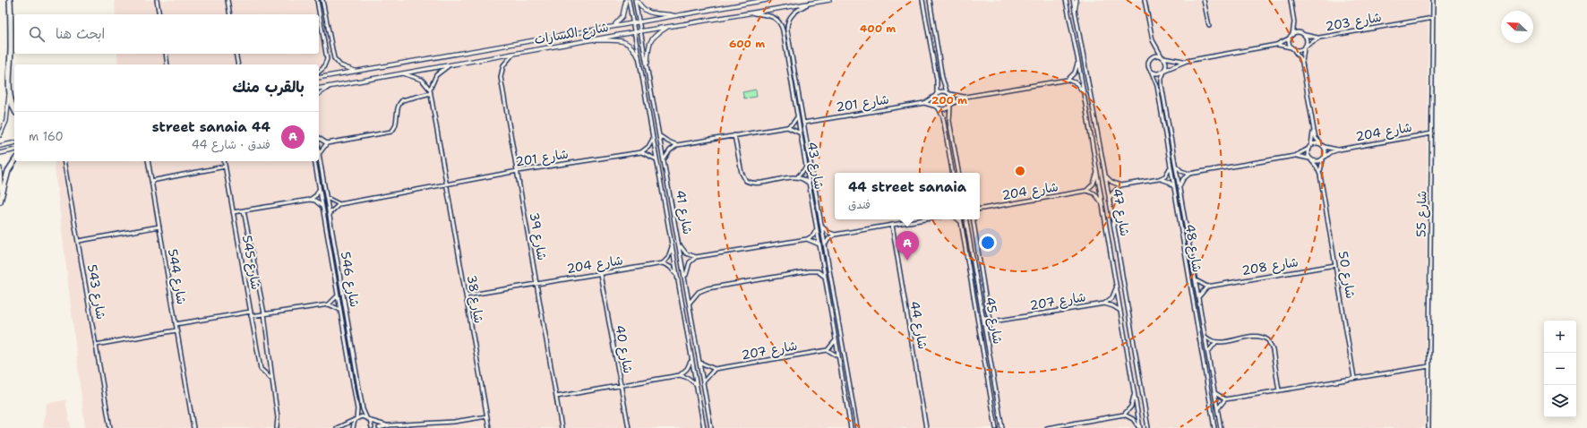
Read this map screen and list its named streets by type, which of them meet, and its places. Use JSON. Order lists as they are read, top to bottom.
{
  "streets": {
    "street": [
      "شارع 203",
      "شارع الكسارات",
      "شارع 201",
      "شارع 204",
      "شارع 43",
      "شارع 41",
      "شارع 47",
      "شارع 55",
      "شارع 39",
      "شارع 48",
      "شارع 545",
      "شارع 208",
      "شارع 50",
      "شارع 544",
      "شارع 546",
      "شارع 543",
      "شارع 38",
      "شارع 207",
      "شارع 45",
      "شارع 44",
      "شارع 40"
    ]
  },
  "crossings": [
    ["شارع 203", "شارع 55"],
    ["شارع الكسارات", "شارع 43"],
    ["شارع الكسارات", "شارع 41"],
    ["شارع الكسارات", "شارع 39"],
    ["شارع 201", "شارع 43"],
    ["شارع 201", "شارع 39"],
    ["شارع 201", "شارع 38"],
    ["شارع 204", "شارع 55"],
    ["شارع 204", "شارع 39"],
    ["شارع 204", "شارع 50"],
    ["شارع 204", "شارع 38"],
    ["شارع 204", "شارع 40"],
    ["شارع 47", "شارع 207"],
    ["شارع 208", "شارع 50"]
  ],
  "north": "top left",
  "page": {
    "search": "ابحث هنا",
    "heading": "بالقرب منك",
    "list": [
      {
        "mark": "A",
        "name": "44 street sanaia",
        "note": "فندق · شارع 44",
        "value": "160 m"
      }
    ],
    "popup": ["44 street sanaia", "فندق"],
    "pins": "A",
    "map_buttons": ["+", "−"]
  },
  "rings": ["400 m", "600 m", "200 m"]
}
